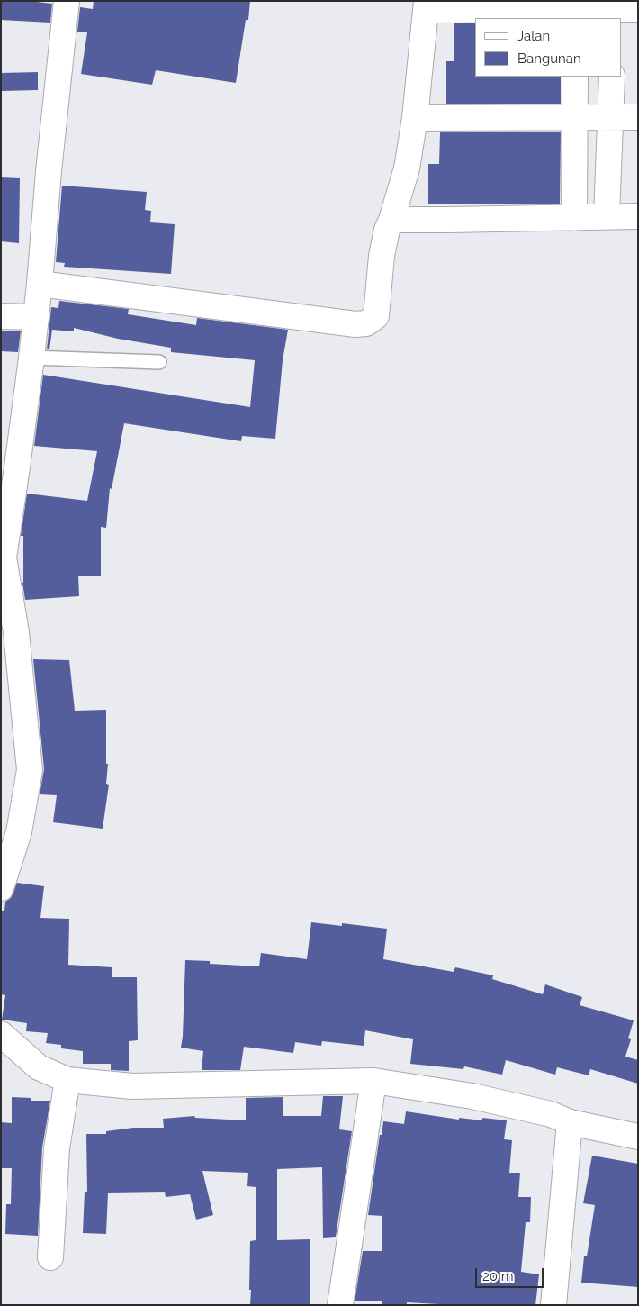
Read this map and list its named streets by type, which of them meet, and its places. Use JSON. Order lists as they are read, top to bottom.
{
  "legend": ["Jalan", "Bangunan"],
  "scale_bar": "20 m"
}
